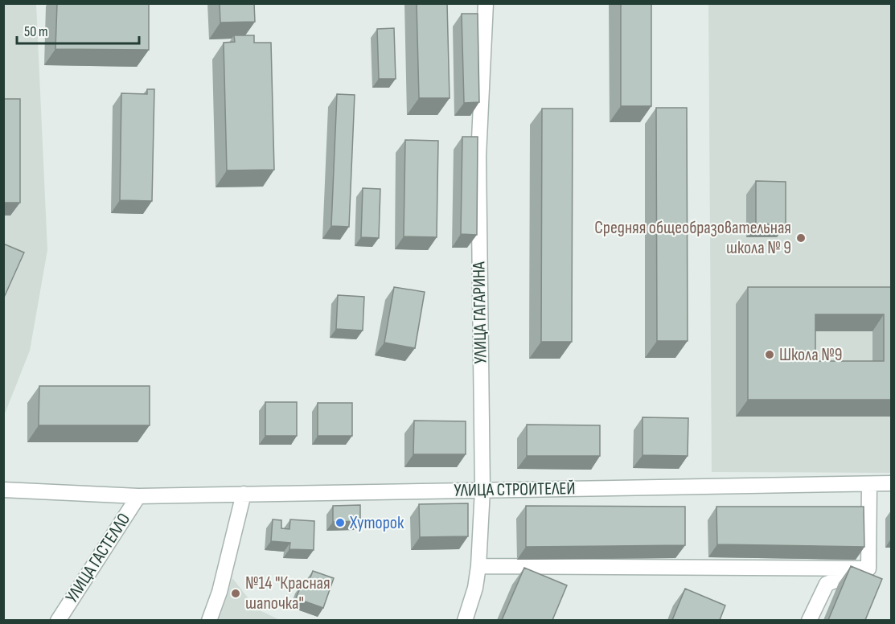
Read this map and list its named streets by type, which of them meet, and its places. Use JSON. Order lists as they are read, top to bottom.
{
  "streets": {
    "street": ["УЛИЦА ГАГАРИНА", "УЛИЦА СТРОИТЕЛЕЙ", "УЛИЦА ГАСТЕЛЛО"]
  },
  "crossings": [
    ["УЛИЦА ГАГАРИНА", "УЛИЦА СТРОИТЕЛЕЙ"],
    ["УЛИЦА СТРОИТЕЛЕЙ", "УЛИЦА ГАСТЕЛЛО"]
  ],
  "places": [
    "Средняя общеобразовательная школа № 9",
    "Школа №9",
    "Хуторок",
    "№14 \"Красная шапочка\""
  ],
  "scale_bar": "50 m"
}
